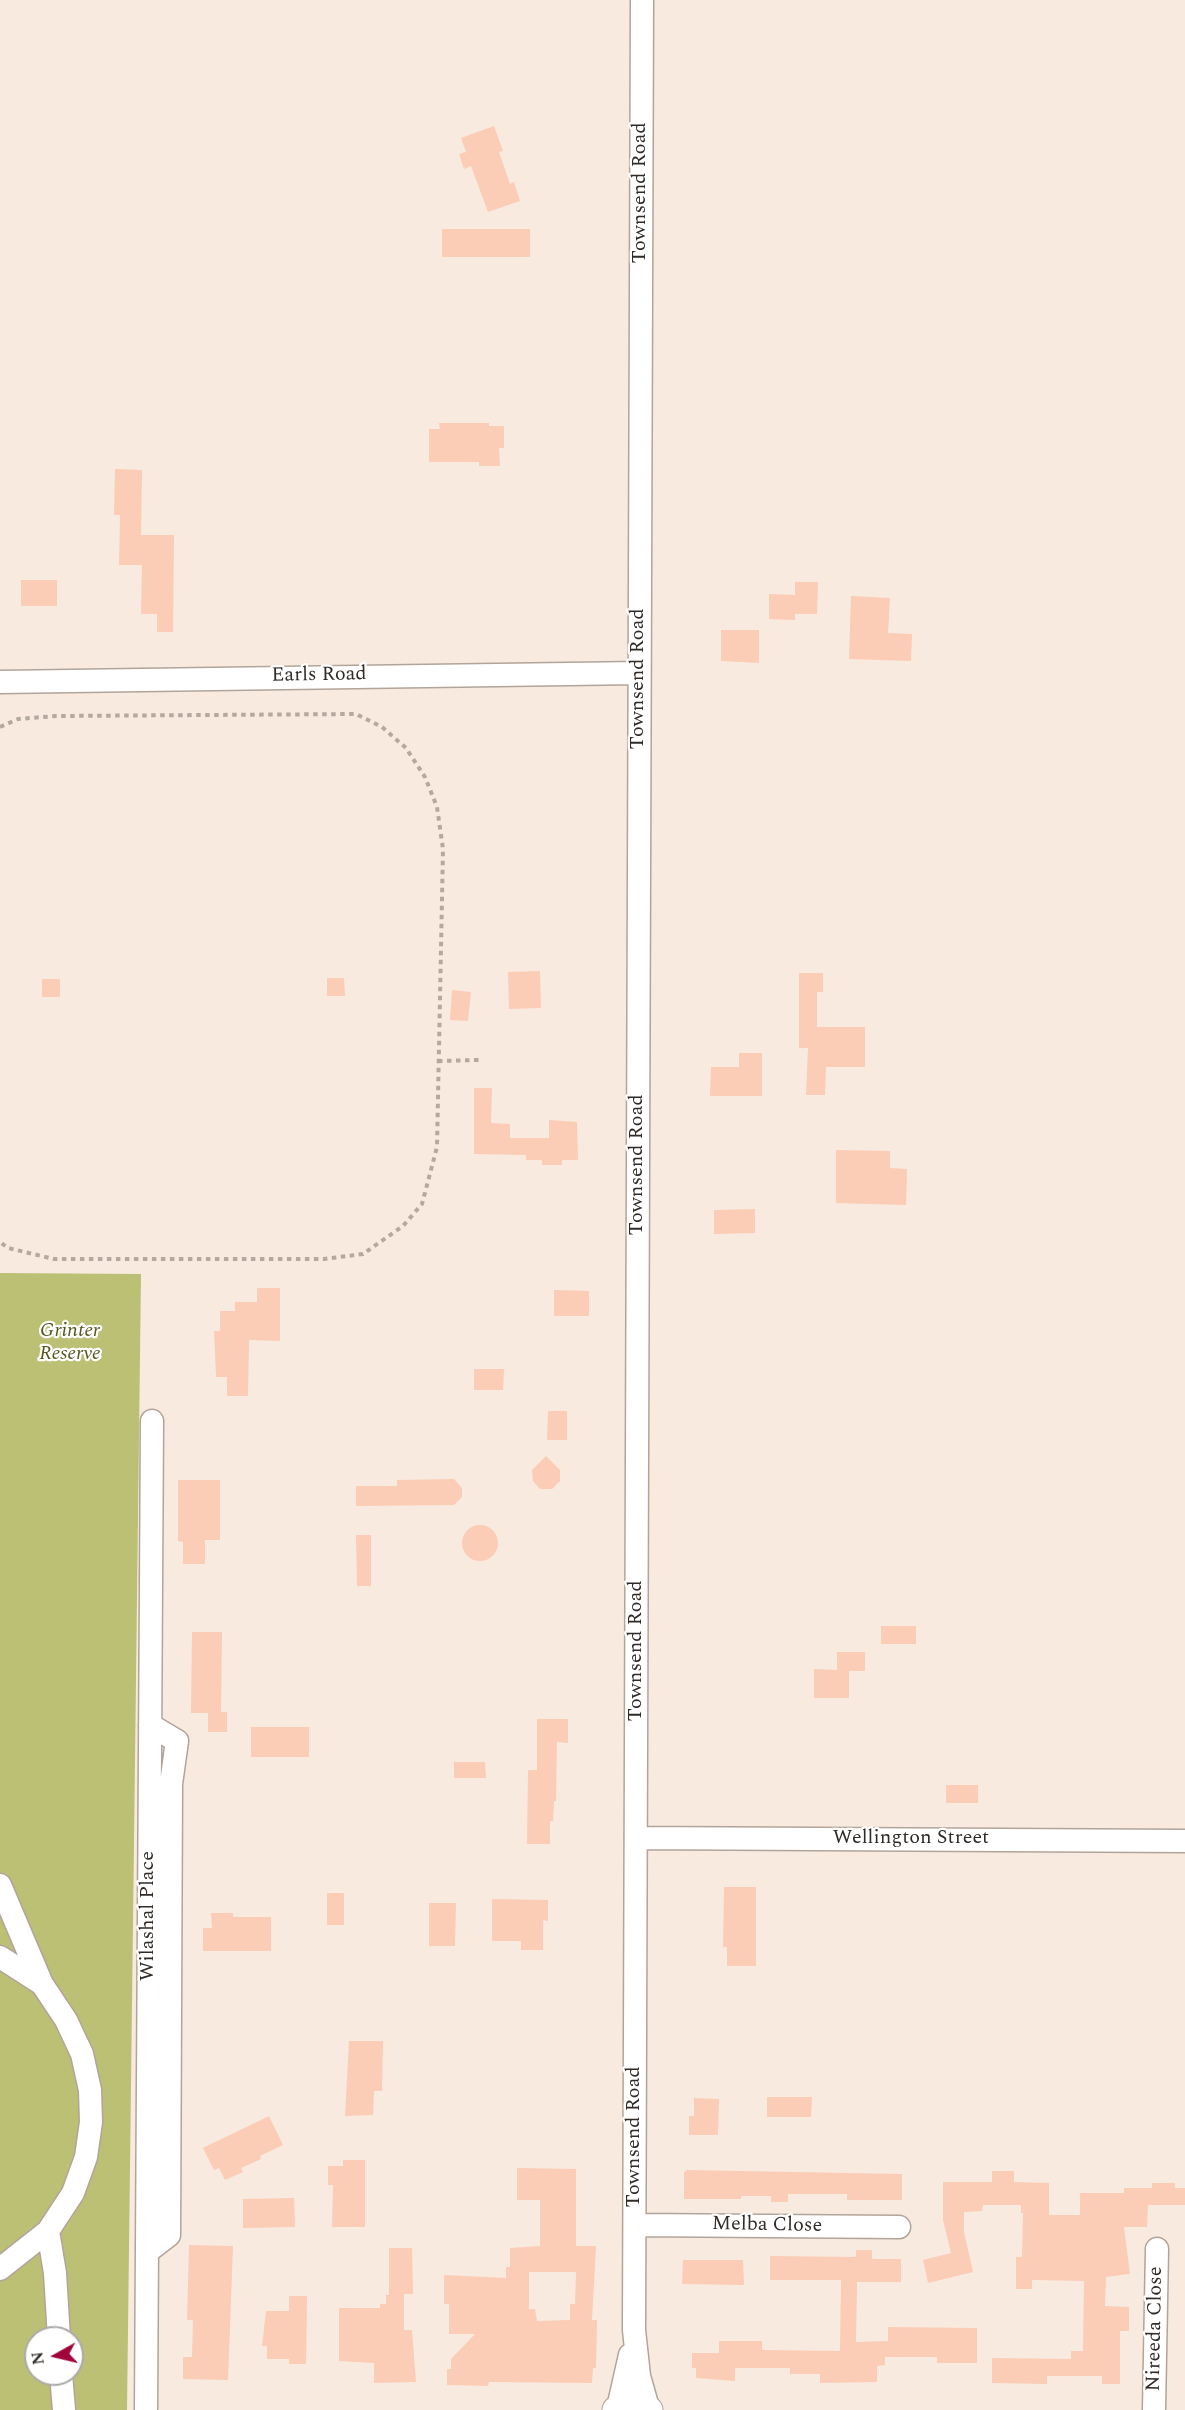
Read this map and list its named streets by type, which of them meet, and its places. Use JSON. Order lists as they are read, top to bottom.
{
  "streets": {
    "street": [
      "Townsend Road",
      "Earls Road",
      "Wellington Street",
      "Wilashal Place",
      "Melba Close",
      "Nireeda Close"
    ]
  },
  "crossings": [
    ["Townsend Road", "Earls Road"],
    ["Townsend Road", "Wellington Street"],
    ["Townsend Road", "Melba Close"]
  ],
  "parks": ["Grinter Reserve"],
  "north": "left"
}
